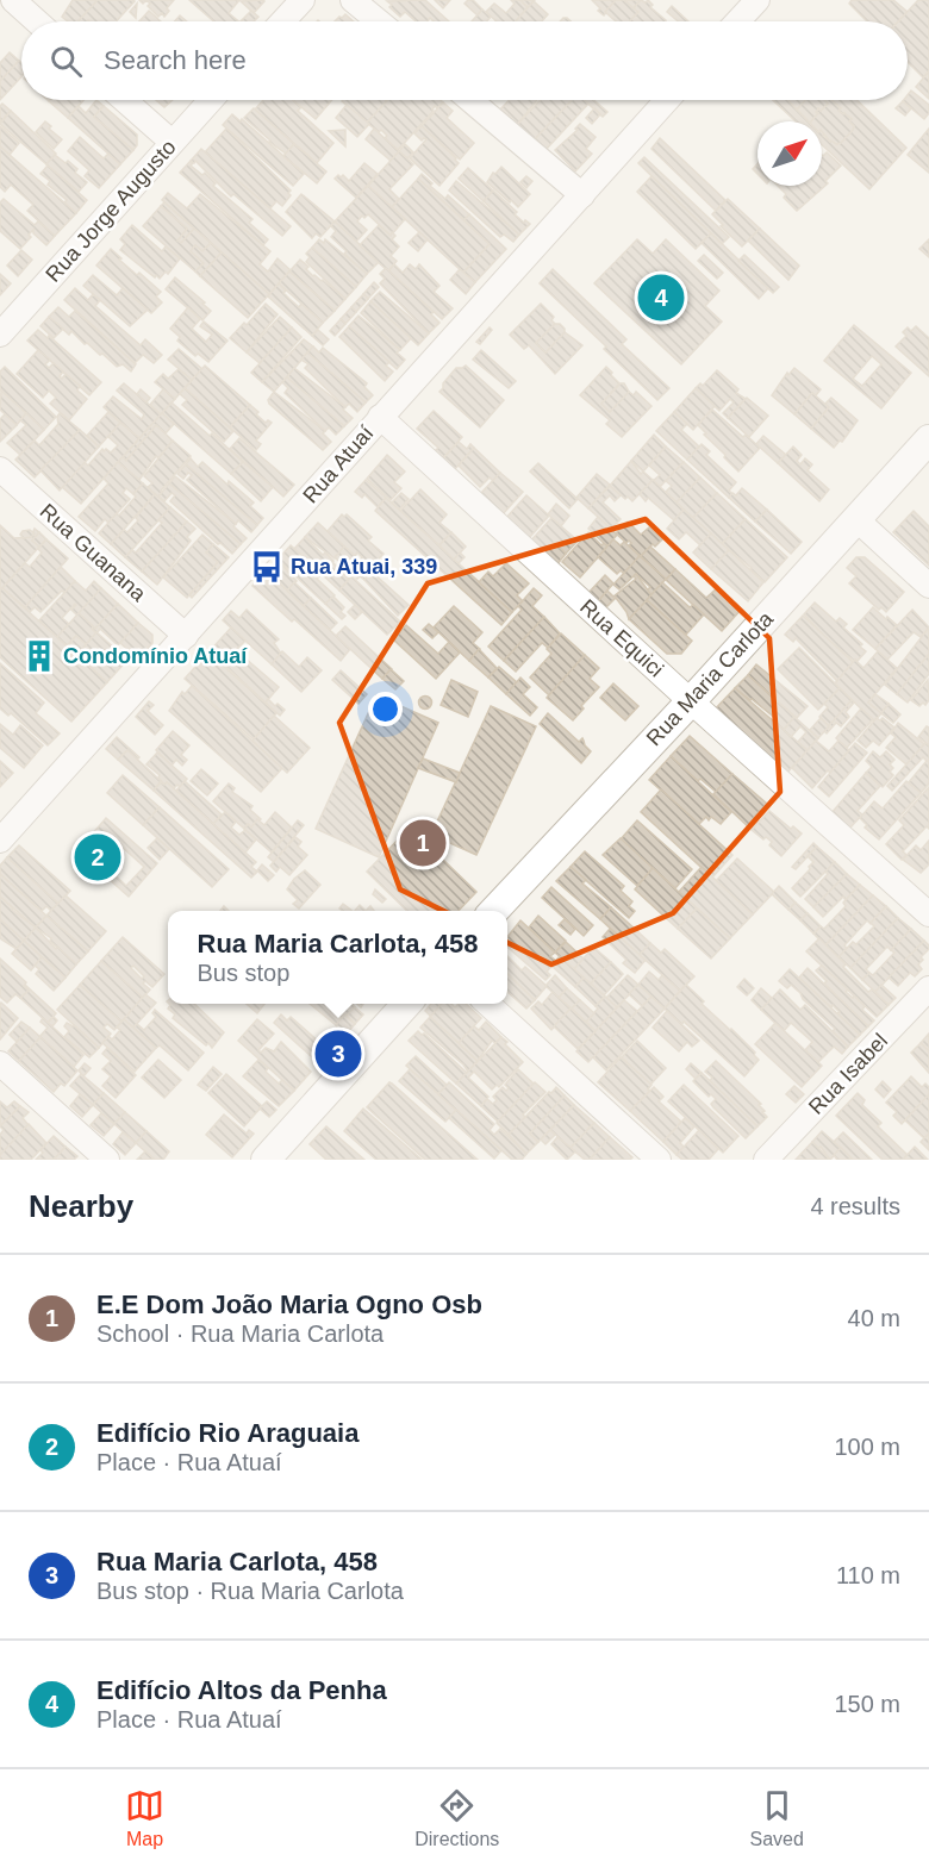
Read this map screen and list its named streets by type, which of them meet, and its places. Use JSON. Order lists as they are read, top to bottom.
{
  "streets": {
    "street": [
      "Rua Jorge Augusto",
      "Rua Atuaí",
      "Rua Guanana",
      "Rua Equici",
      "Rua Maria Carlota",
      "Rua Isabel"
    ]
  },
  "crossings": [
    ["Rua Atuaí", "Rua Guanana"],
    ["Rua Atuaí", "Rua Equici"],
    ["Rua Equici", "Rua Maria Carlota"]
  ],
  "places": {
    "bus stop": ["Rua Atuai, 339"],
    "building": ["Condomínio Atuaí"]
  },
  "north": "top right",
  "page": {
    "search": "Search here",
    "pins": [
      "4",
      "1",
      "2",
      "3"
    ],
    "popup": ["Rua Maria Carlota, 458", "Bus stop"],
    "heading": ["Nearby", "4 results"],
    "list": [
      {
        "mark": "1",
        "name": "E.E Dom João Maria Ogno Osb",
        "note": "School · Rua Maria Carlota",
        "value": "40 m"
      },
      {
        "mark": "2",
        "name": "Edifício Rio Araguaia",
        "note": "Place · Rua Atuaí",
        "value": "100 m"
      },
      {
        "mark": "3",
        "name": "Rua Maria Carlota, 458",
        "note": "Bus stop · Rua Maria Carlota",
        "value": "110 m"
      },
      {
        "mark": "4",
        "name": "Edifício Altos da Penha",
        "note": "Place · Rua Atuaí",
        "value": "150 m"
      }
    ],
    "nav": ["Map", "Directions", "Saved"]
  }
}
